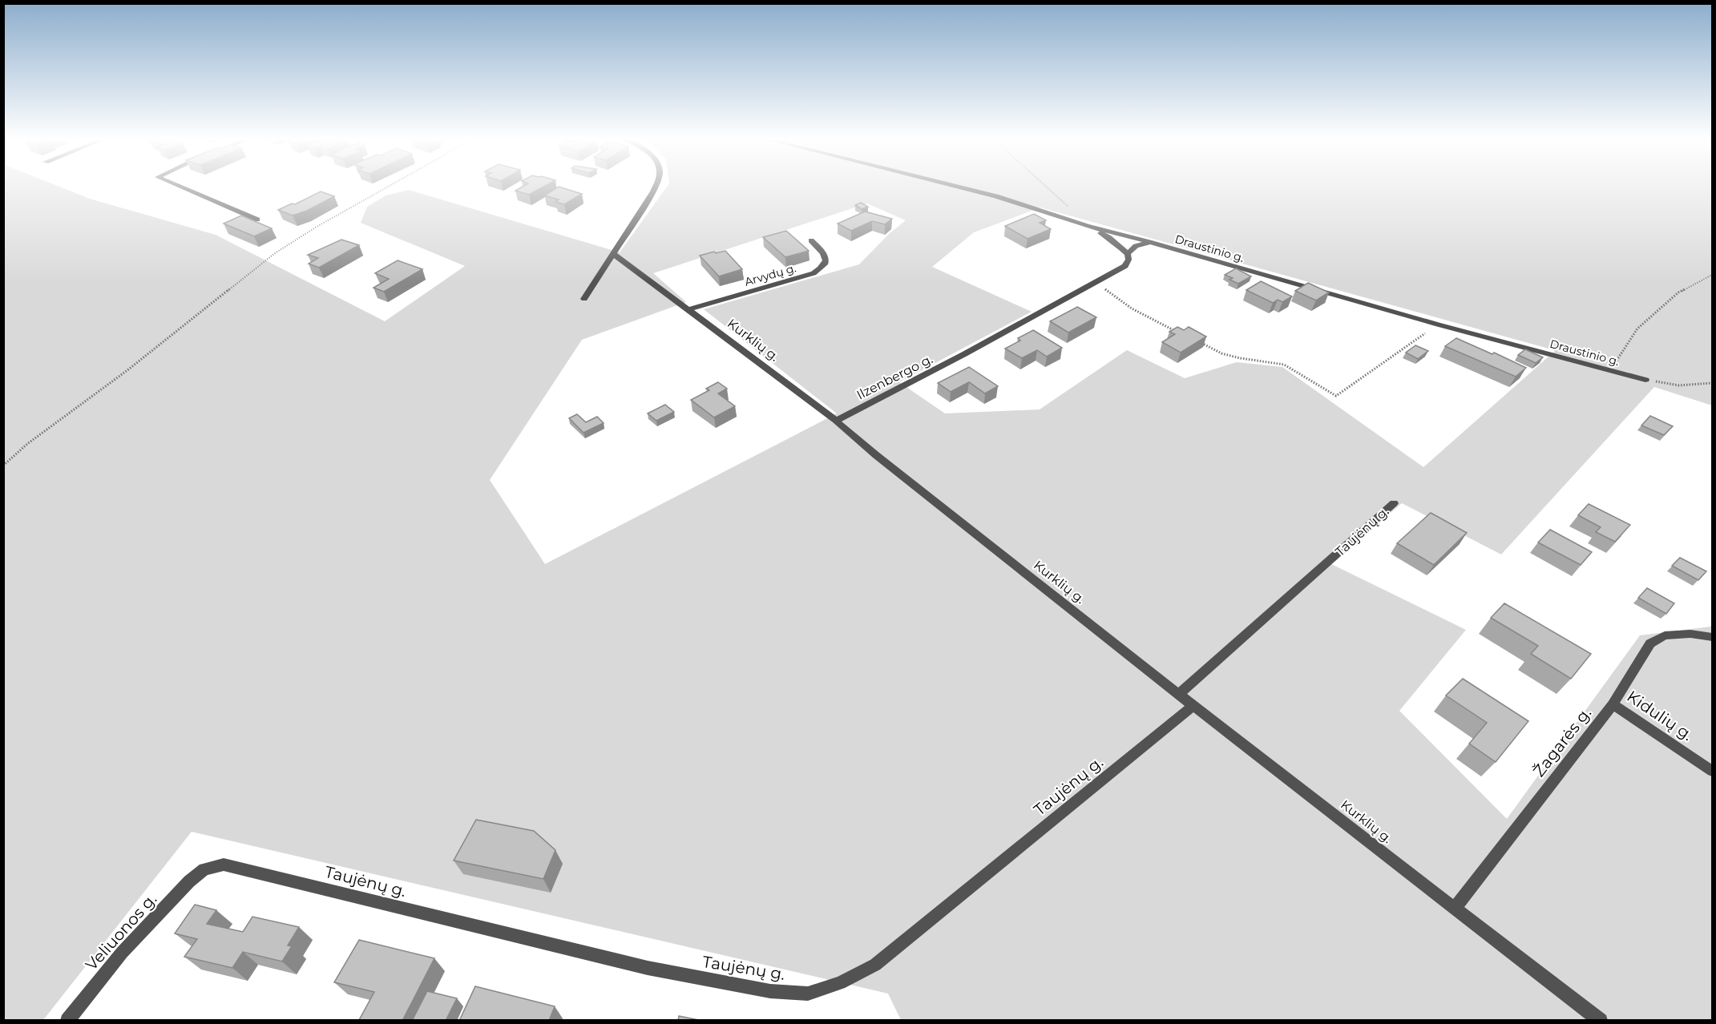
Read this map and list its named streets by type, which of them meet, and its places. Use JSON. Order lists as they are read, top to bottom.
{
  "streets": {
    "street": [
      "Draustinio g.",
      "Arvydų g.",
      "Kurklių g.",
      "Ilzenbergo g.",
      "Taujėnų g.",
      "Kidulių g.",
      "Žagarės g.",
      "Veliuonos g."
    ]
  },
  "crossings": [
    ["Arvydų g.", "Kurklių g."],
    ["Kurklių g.", "Ilzenbergo g."],
    ["Kurklių g.", "Taujėnų g."],
    ["Kurklių g.", "Žagarės g."],
    ["Taujėnų g.", "Veliuonos g."],
    ["Kidulių g.", "Žagarės g."]
  ]
}
